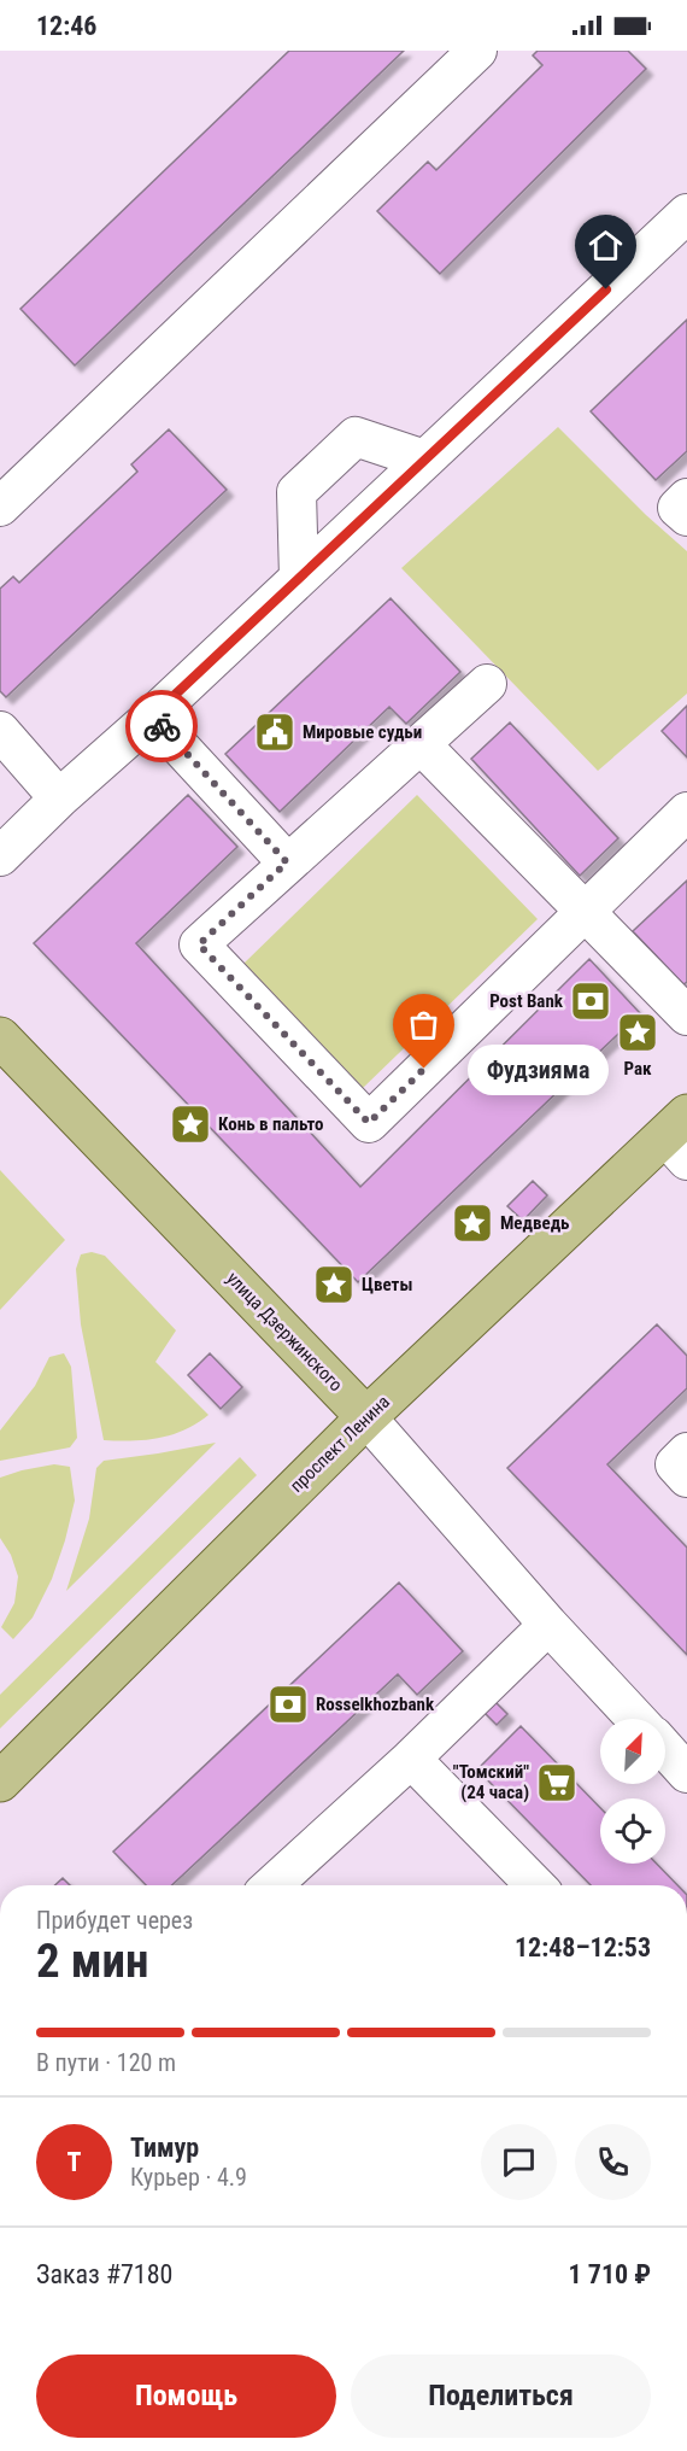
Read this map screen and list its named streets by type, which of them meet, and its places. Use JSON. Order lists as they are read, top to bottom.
{
  "streets": {
    "main road": ["улица Дзержинского", "проспект Ленина"]
  },
  "crossings": [
    ["улица Дзержинского", "проспект Ленина"]
  ],
  "places": {
    "public building": ["Мировые судьи"],
    "bank": ["Post Bank", "Rosselkhozbank"],
    "place": [
      "Рак",
      "Конь в пальто",
      "Медведь",
      "Цветы"
    ],
    "other": ["Фудзияма"],
    "supermarket": ["\"Томский\" (24 часа)"]
  },
  "north": "top right",
  "page": {
    "status": "12:46",
    "bubble": "Фудзияма",
    "heading": ["2 мин", "Прибудет через", "12:48–12:53"],
    "panel": [
      "Тимур",
      "Курьер · 4.9",
      "Заказ #7180",
      "1 710 ₽"
    ],
    "bar": "В пути · 120 m",
    "round": "Т",
    "buttons": ["Помощь", "Поделиться"]
  }
}
